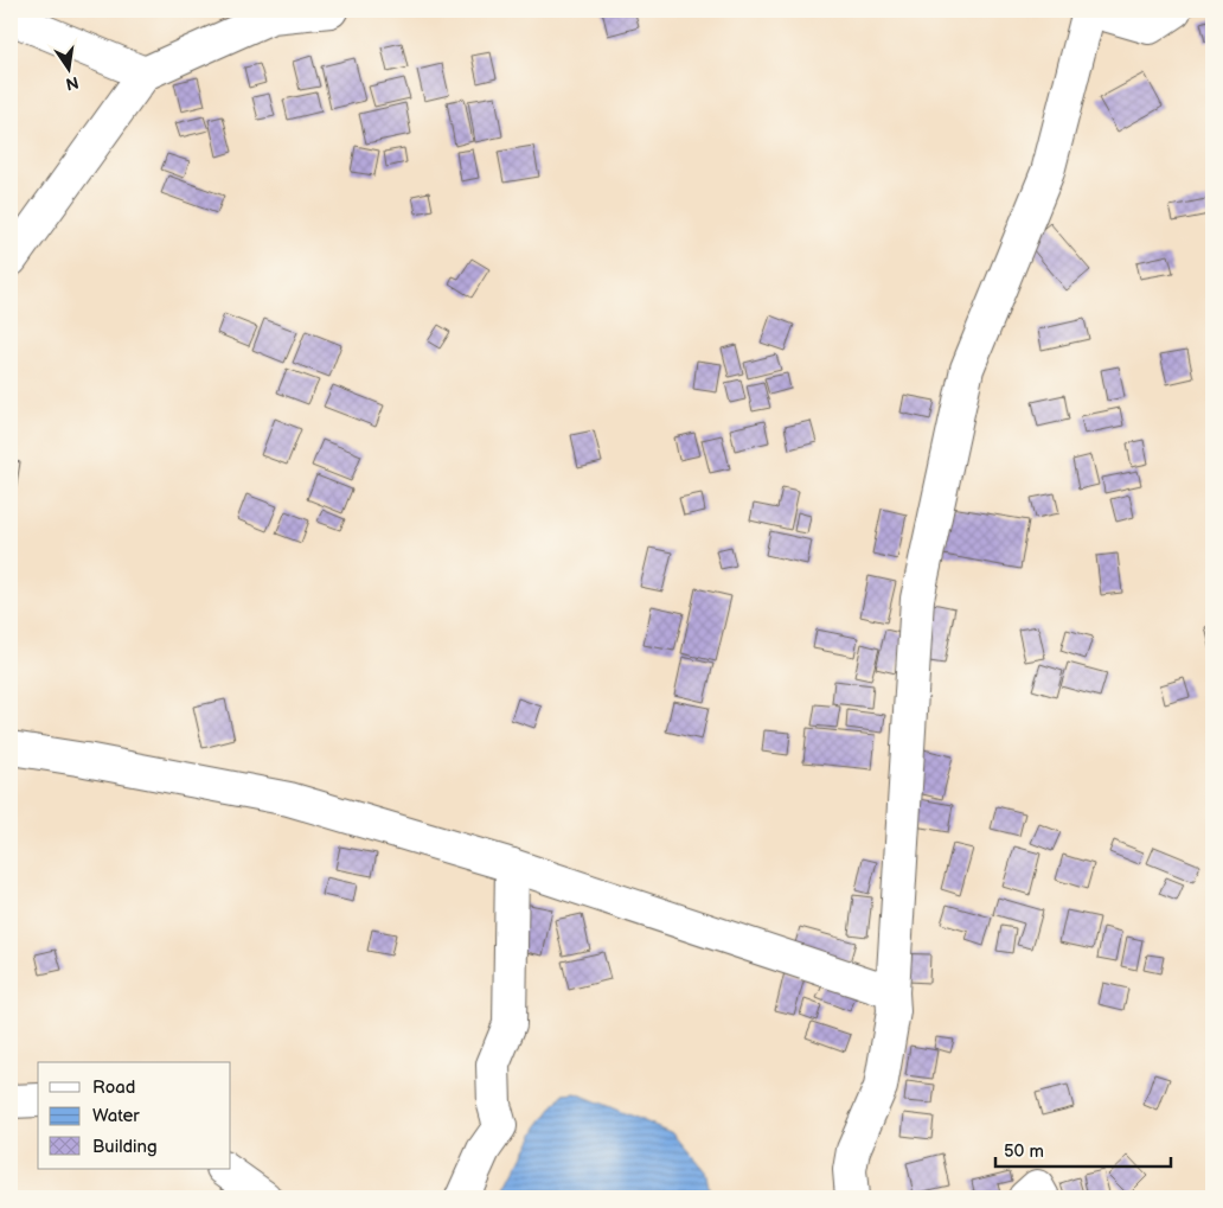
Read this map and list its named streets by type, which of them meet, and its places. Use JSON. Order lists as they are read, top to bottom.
{
  "legend": ["Road", "Water", "Building"],
  "scale_bar": "50 m",
  "north": "bottom"
}
